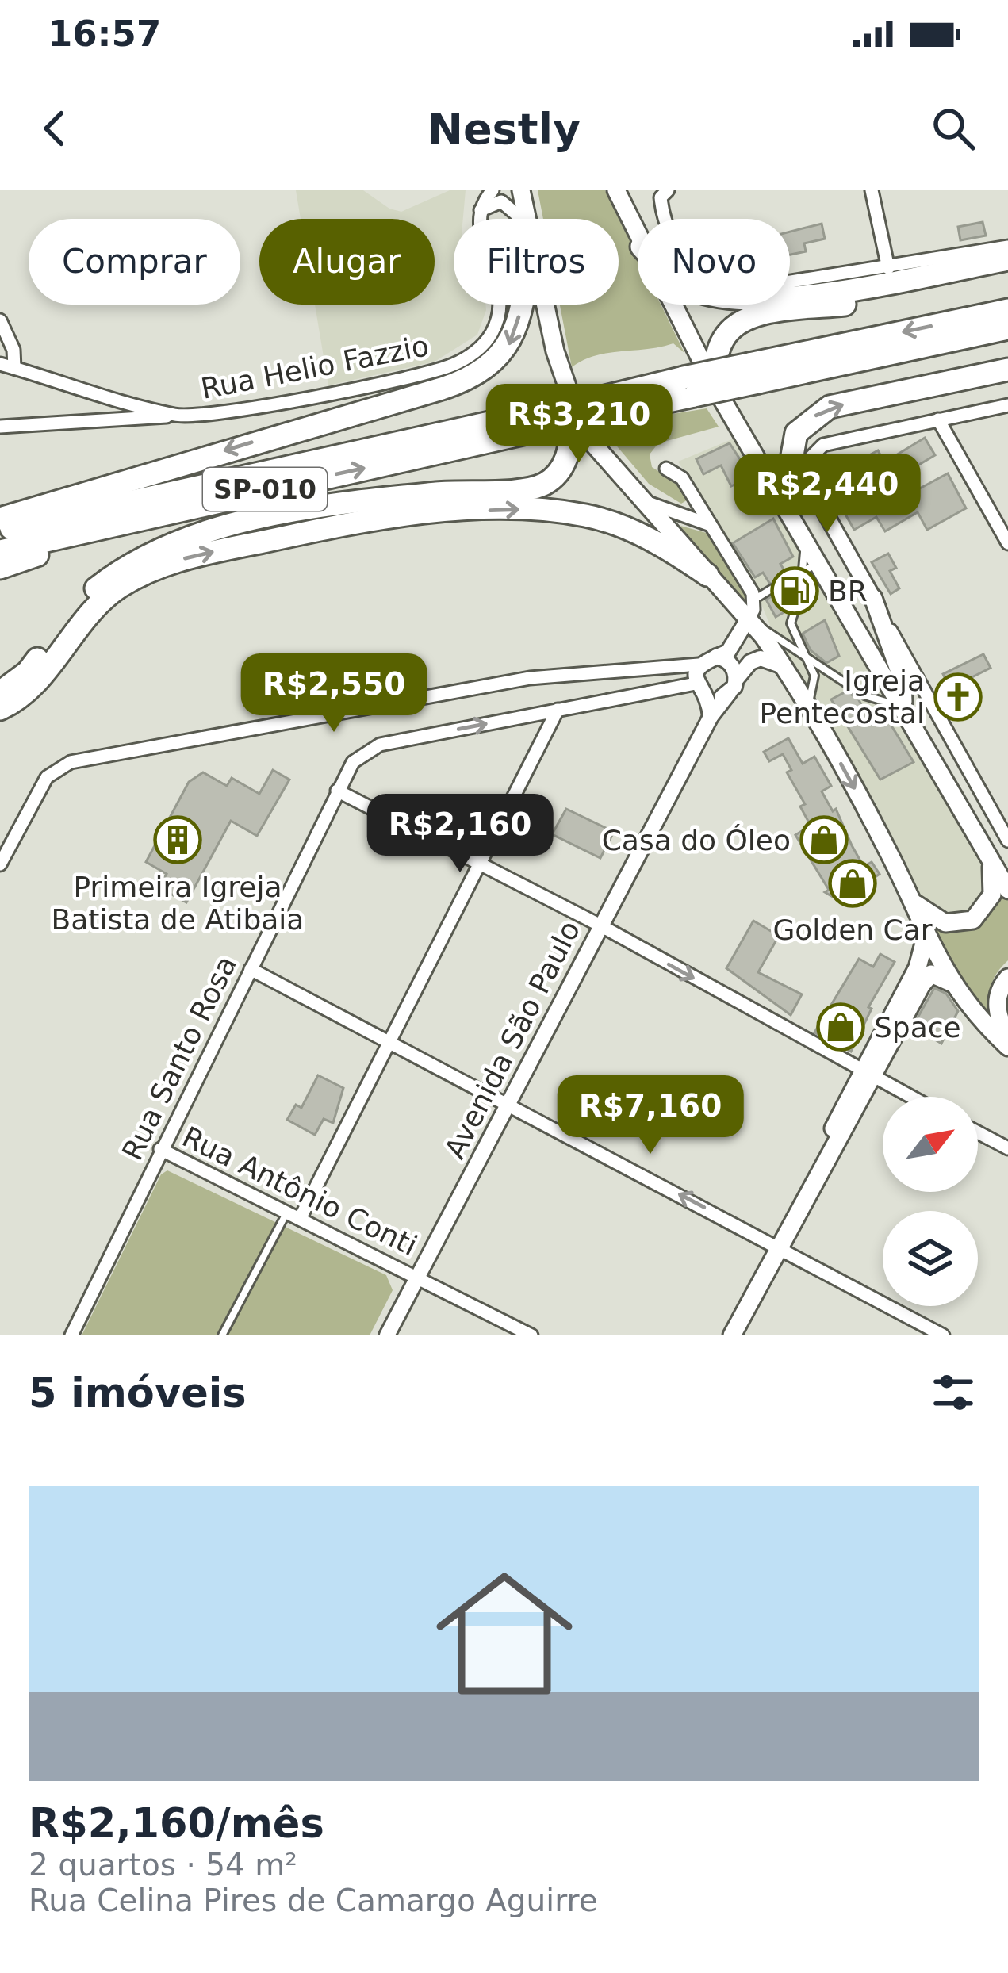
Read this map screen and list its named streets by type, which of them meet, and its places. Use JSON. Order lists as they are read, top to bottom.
{
  "streets": {
    "highway": ["SP-010"],
    "street": [
      "Rua Helio Fazzio",
      "Avenida São Paulo",
      "Rua Santo Rosa",
      "Rua Antônio Conti"
    ]
  },
  "crossings": [
    ["Avenida São Paulo", "Rua Santo Rosa"],
    ["Avenida São Paulo", "Rua Antônio Conti"],
    ["Rua Santo Rosa", "Rua Antônio Conti"]
  ],
  "places": {
    "fuel station": ["BR"],
    "church": ["Igreja Pentecostal"],
    "building": ["Primeira Igreja Batista de Atibaia"],
    "shop": ["Casa do Óleo", "Golden Car", "Space"]
  },
  "north": "top right",
  "page": {
    "status": "16:57",
    "header": "Nestly",
    "chip": [
      "Comprar",
      "Alugar",
      "Filtros",
      "Novo"
    ],
    "price": [
      "R$3,210",
      "R$2,440",
      "R$2,550",
      "R$2,160",
      "R$7,160"
    ],
    "heading": "5 imóveis",
    "list": [
      {
        "name": "R$2,160/mês",
        "note": "2 quartos · 54 m² · Rua Celina Pires de Camargo Aguirre"
      }
    ]
  }
}
